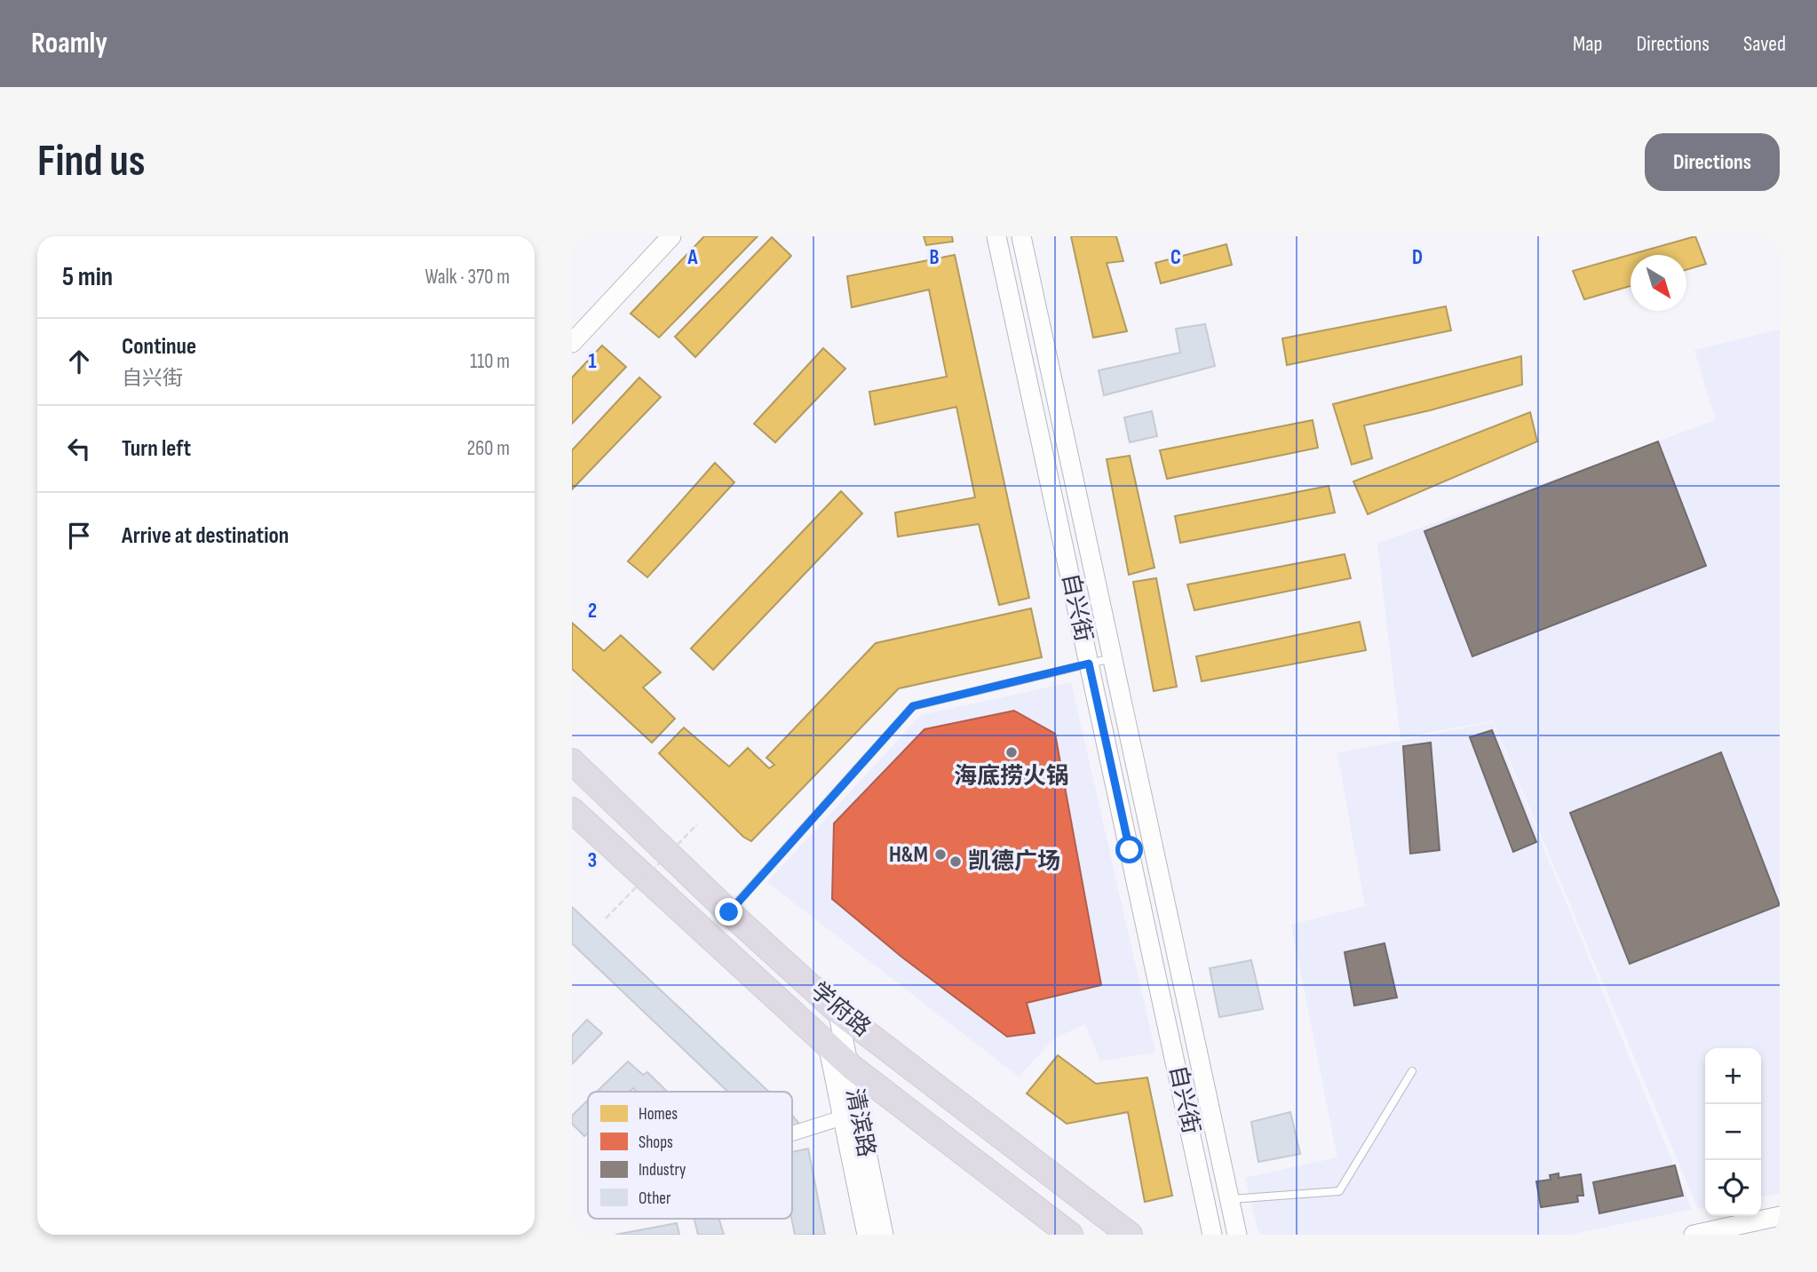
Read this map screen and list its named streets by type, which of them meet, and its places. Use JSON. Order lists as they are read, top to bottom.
{
  "streets": {
    "highway": ["学府路"],
    "main road": ["自兴街", "清滨路"]
  },
  "crossings": [
    ["学府路", "清滨路"]
  ],
  "places": ["海底捞火锅", "H&M", "凯德广场"],
  "legend": [
    "Homes",
    "Shops",
    "Industry",
    "Other"
  ],
  "north": "bottom right",
  "page": {
    "header": "Roamly",
    "nav": ["Map", "Directions", "Saved"],
    "buttons": "Directions",
    "title": "Find us",
    "heading": ["5 min", "Walk · 370 m"],
    "list": [
      ["Continue", "自兴街", "110 m"],
      ["Turn left", "260 m"],
      "Arrive at destination"
    ],
    "map_buttons": ["+", "−"]
  },
  "grid": {
    "columns": [
      "A",
      "B",
      "C",
      "D"
    ],
    "rows": ["1", "2", "3"]
  }
}
